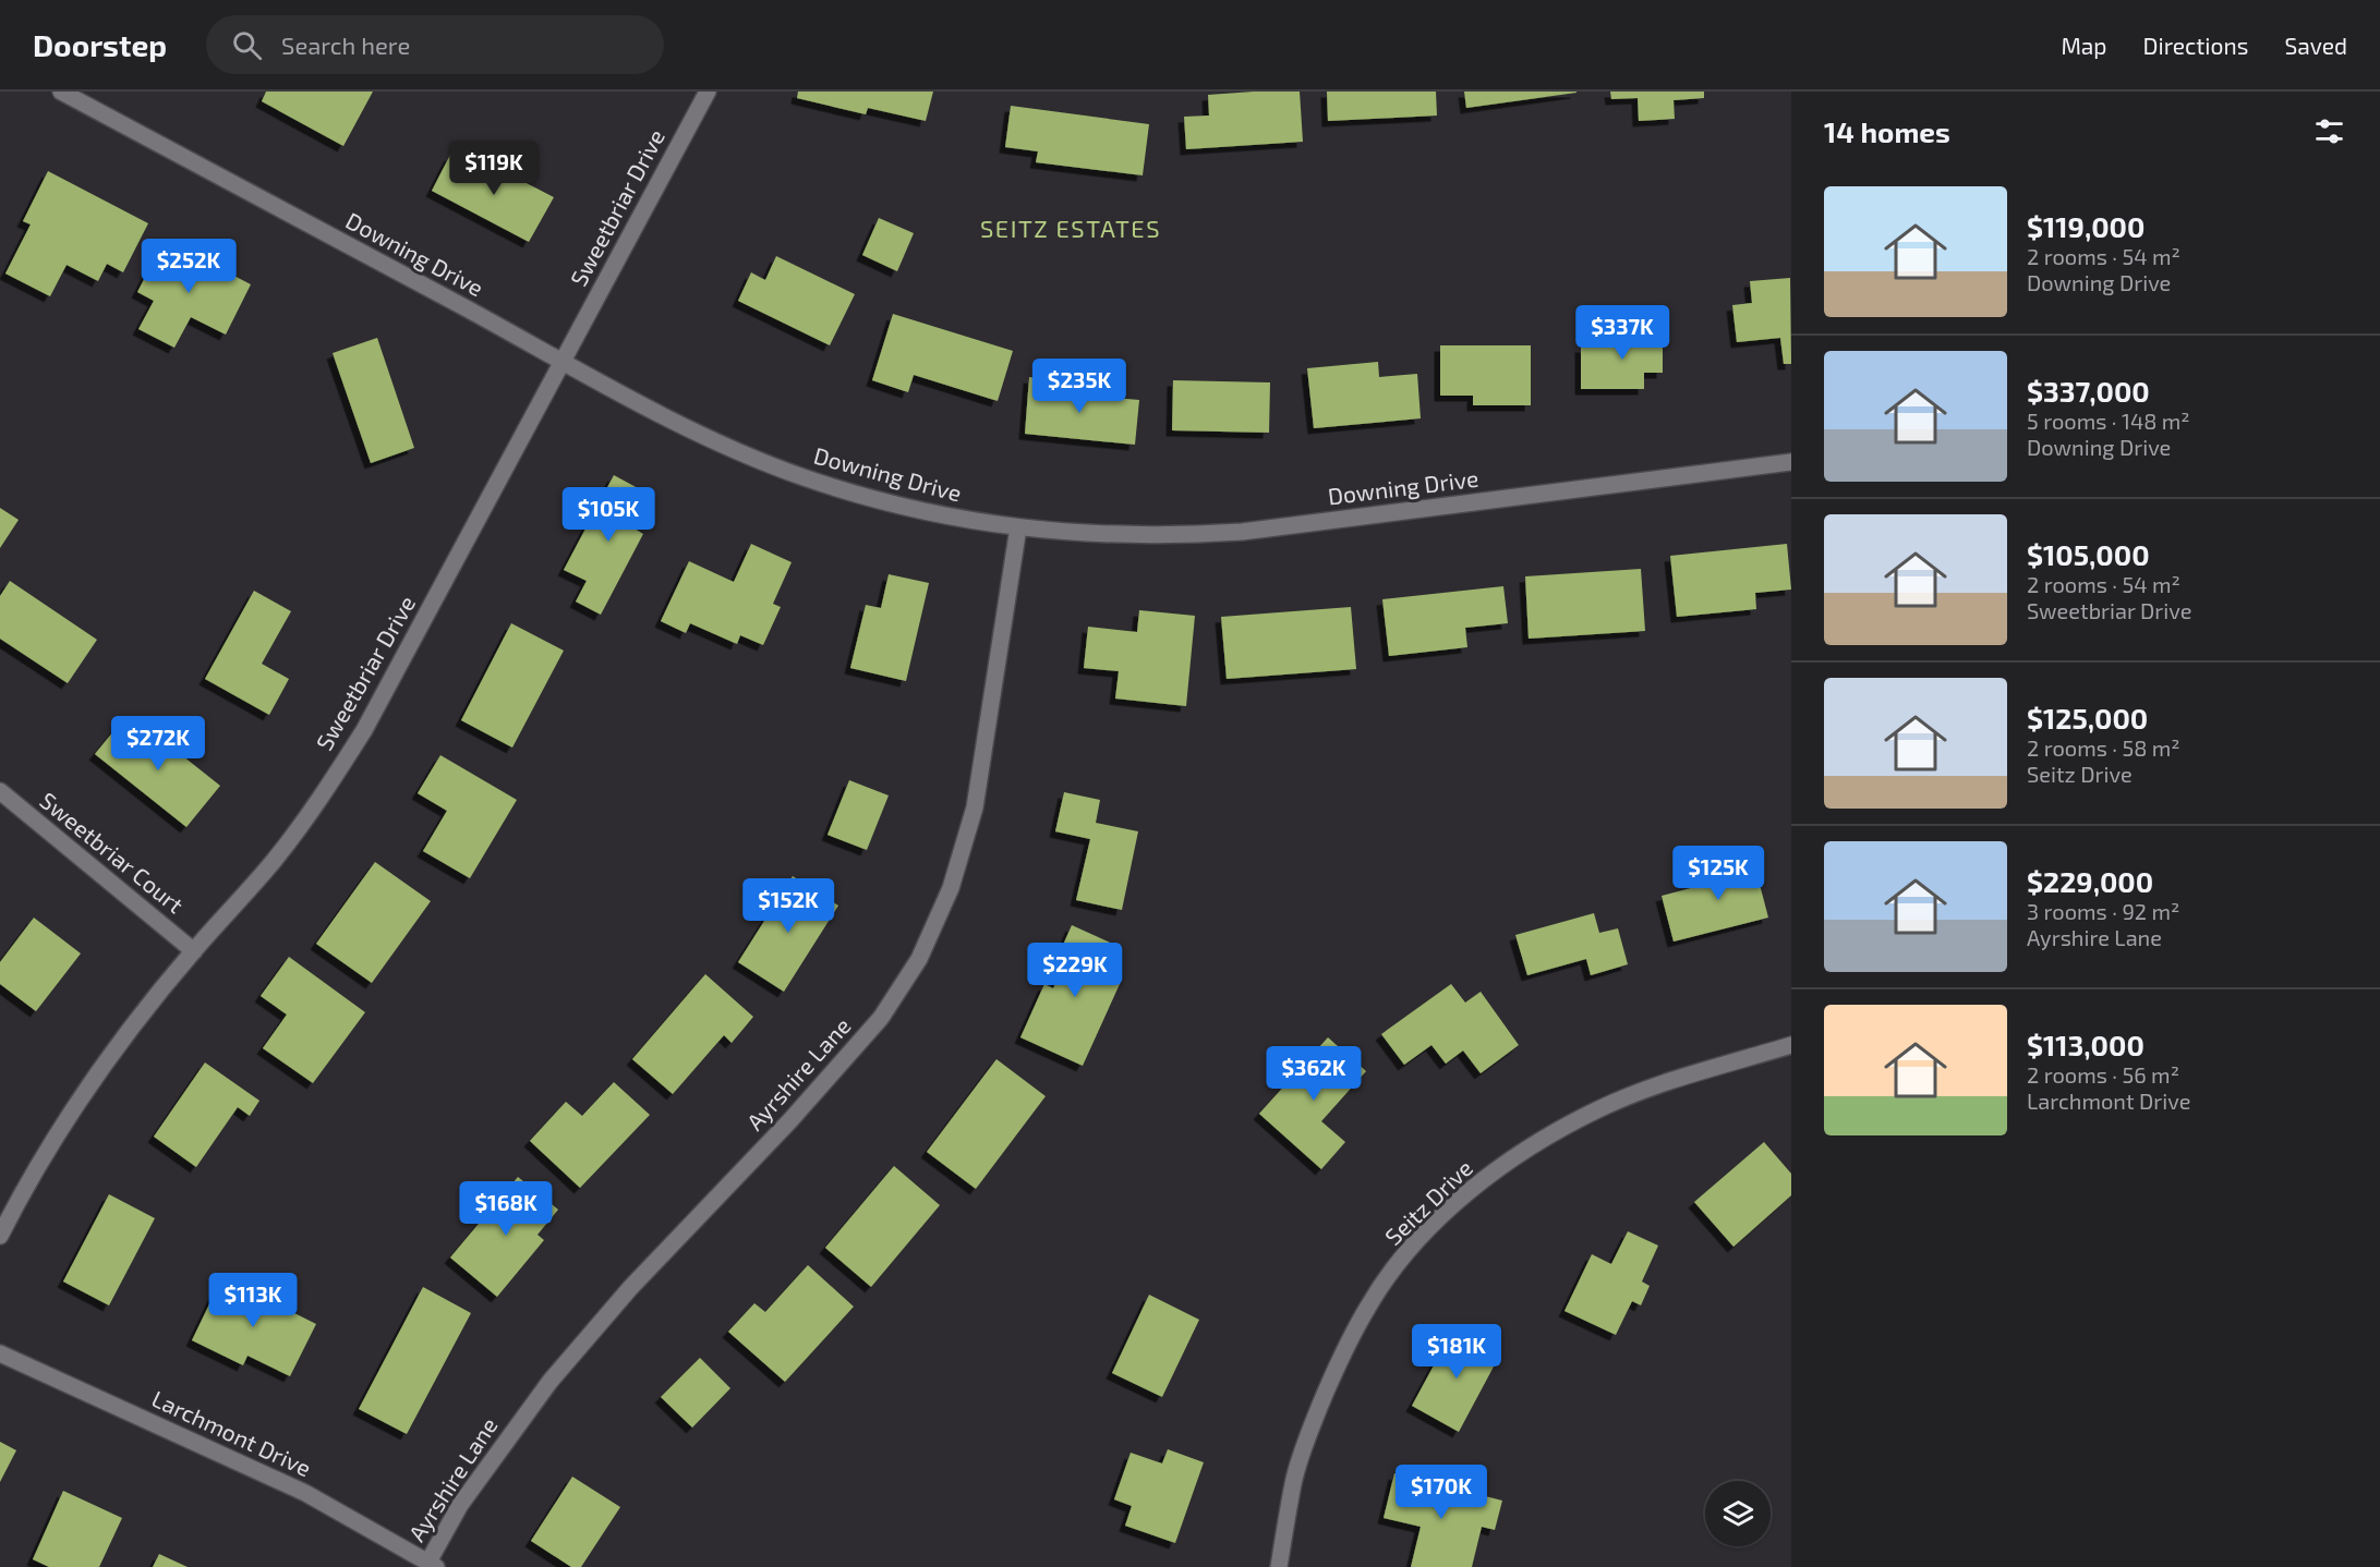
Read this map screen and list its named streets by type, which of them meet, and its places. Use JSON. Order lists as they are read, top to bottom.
{
  "streets": {
    "street": [
      "Sweetbriar Drive",
      "Downing Drive",
      "Sweetbriar Court",
      "Ayrshire Lane",
      "Seitz Drive",
      "Larchmont Drive"
    ]
  },
  "crossings": [
    ["Sweetbriar Drive", "Downing Drive"],
    ["Sweetbriar Drive", "Sweetbriar Court"],
    ["Downing Drive", "Ayrshire Lane"],
    ["Ayrshire Lane", "Larchmont Drive"]
  ],
  "districts": ["SEITZ ESTATES"],
  "page": {
    "header": "Doorstep",
    "search": "Search here",
    "nav": ["Map", "Directions", "Saved"],
    "heading": "14 homes",
    "price": [
      "$119K",
      "$252K",
      "$337K",
      "$235K",
      "$105K",
      "$272K",
      "$125K",
      "$152K",
      "$229K",
      "$362K",
      "$168K",
      "$113K",
      "$181K",
      "$170K"
    ],
    "list": [
      {
        "name": "$119,000",
        "note": "2 rooms · 54 m² · Downing Drive"
      },
      {
        "name": "$337,000",
        "note": "5 rooms · 148 m² · Downing Drive"
      },
      {
        "name": "$105,000",
        "note": "2 rooms · 54 m² · Sweetbriar Drive"
      },
      {
        "name": "$125,000",
        "note": "2 rooms · 58 m² · Seitz Drive"
      },
      {
        "name": "$229,000",
        "note": "3 rooms · 92 m² · Ayrshire Lane"
      },
      {
        "name": "$113,000",
        "note": "2 rooms · 56 m² · Larchmont Drive"
      }
    ]
  }
}
